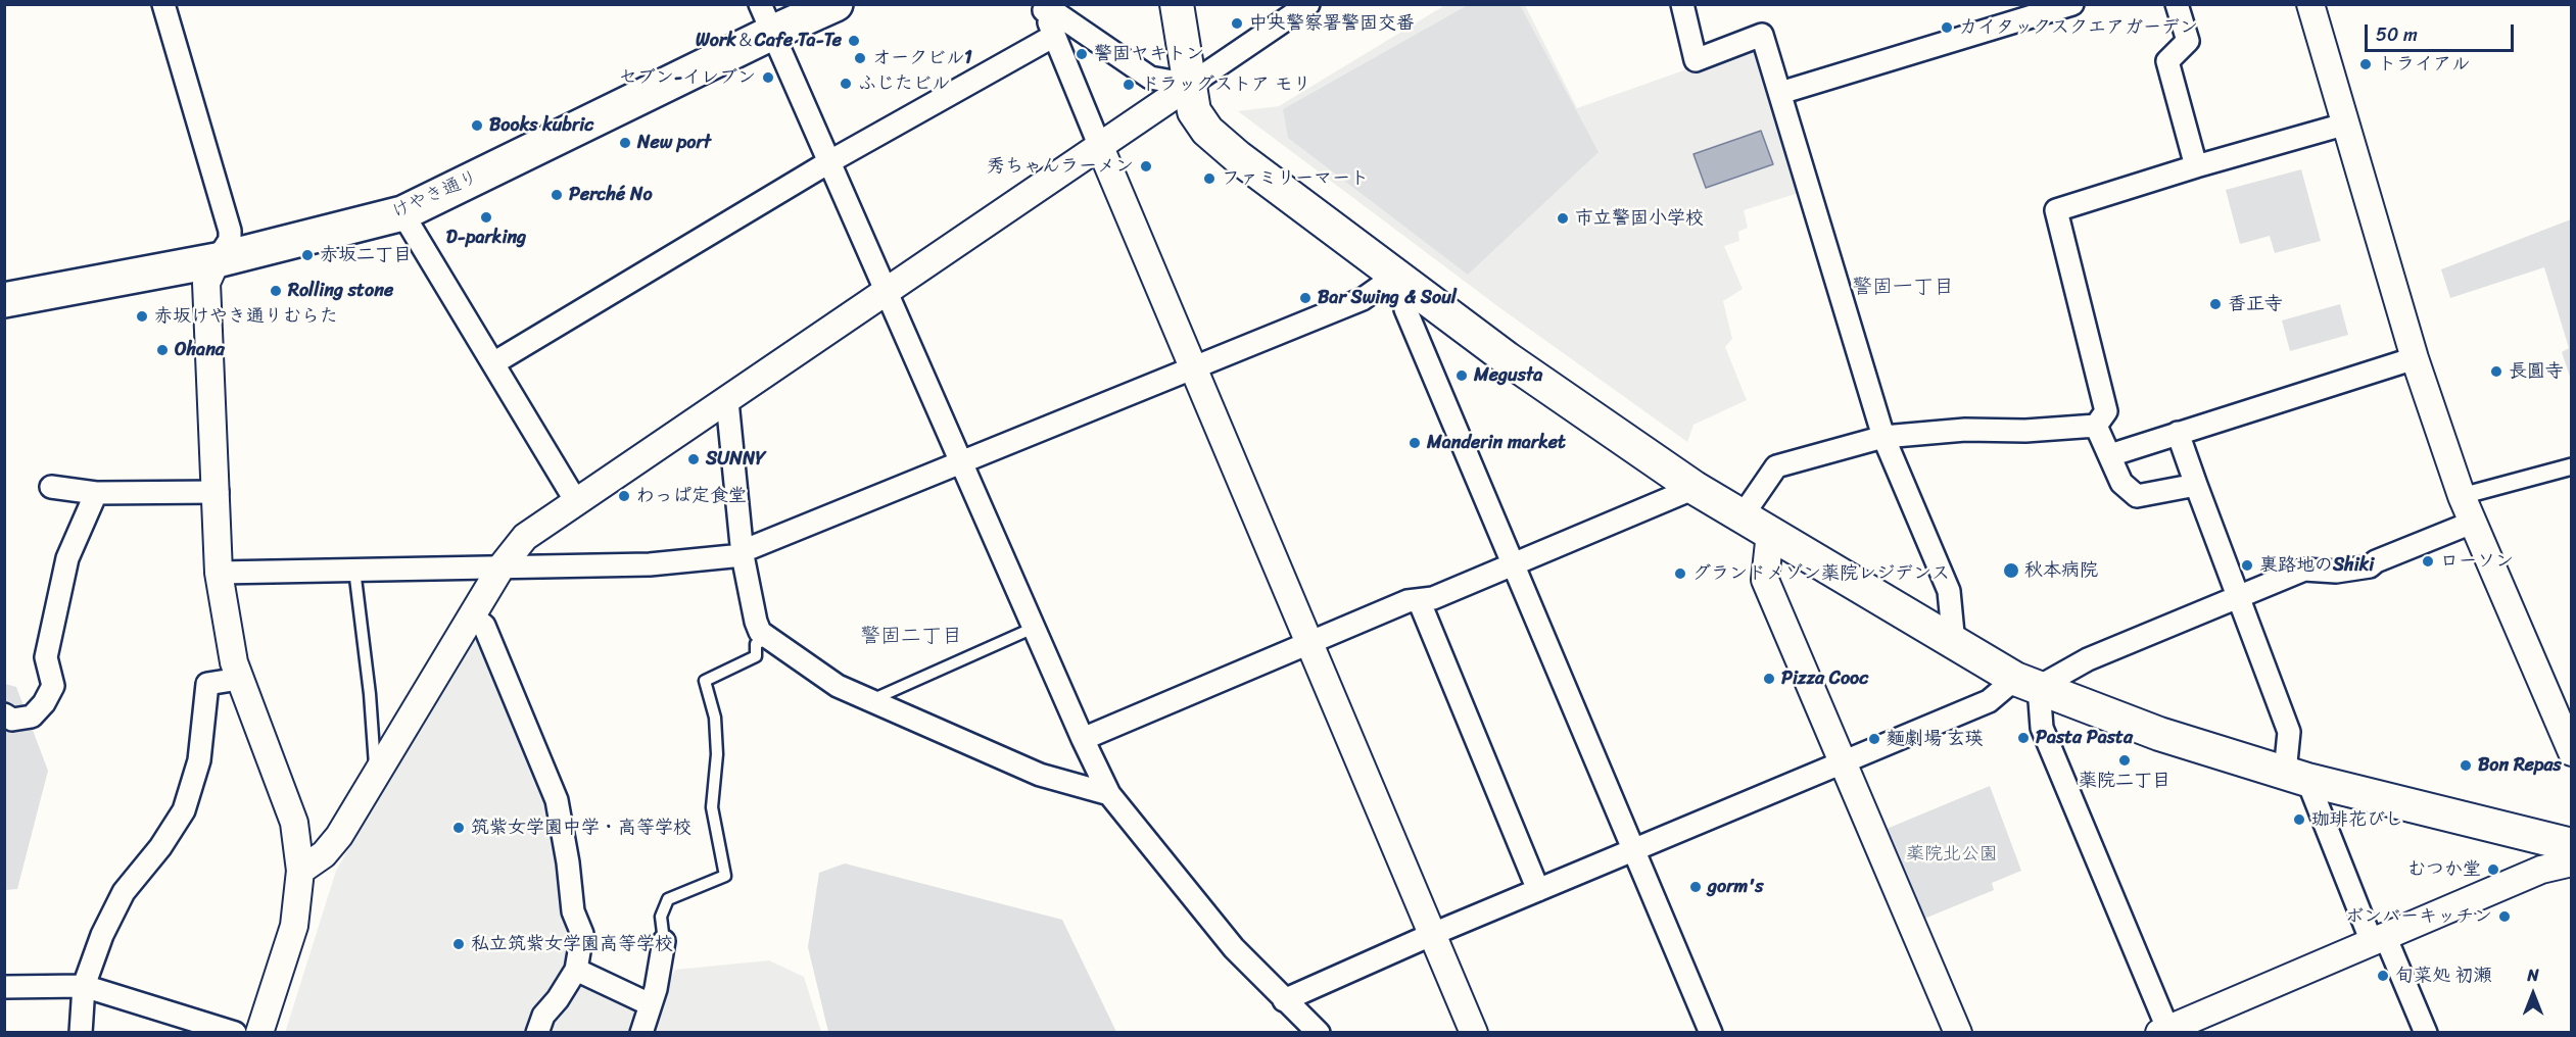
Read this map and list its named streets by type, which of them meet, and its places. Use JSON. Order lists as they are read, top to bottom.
{
  "streets": {
    "highway": ["けやき通り"]
  },
  "districts": ["警固一丁目", "警固二丁目"],
  "parks": ["薬院北公園"],
  "places": [
    "中央警察署警固交番",
    "カイタックスクエアガーデン",
    "Work＆Cafe Ta-Te",
    "警固ヤキトン",
    "オークビル1",
    "トライアル",
    "セブン-イレブン",
    "ふじたビル",
    "ドラッグストア モリ",
    "Books kubric",
    "New port",
    "秀ちゃんラーメン",
    "ファミリーマート",
    "Perché No",
    "D-parking",
    "市立警固小学校",
    "赤坂二丁目",
    "Rolling stone",
    "Bar Swing & Soul",
    "香正寺",
    "赤坂けやき通りむらた",
    "Ohana",
    "長圓寺",
    "Megusta",
    "Manderin market",
    "SUNNY",
    "わっぱ定食堂",
    "ローソン",
    "裏路地のShiki",
    "秋本病院",
    "グランドメゾン薬院レジデンス",
    "Pizza Cooc",
    "Pasta Pasta",
    "麵劇場 玄瑛",
    "薬院二丁目",
    "Bon Repas",
    "珈琲花びし",
    "筑紫女学園中学・高等学校",
    "むつか堂",
    "gorm's",
    "ボンバーキッチン",
    "私立筑紫女学園高等学校",
    "旬菜処 初瀬"
  ],
  "scale_bar": "50 m",
  "north": "top"
}
